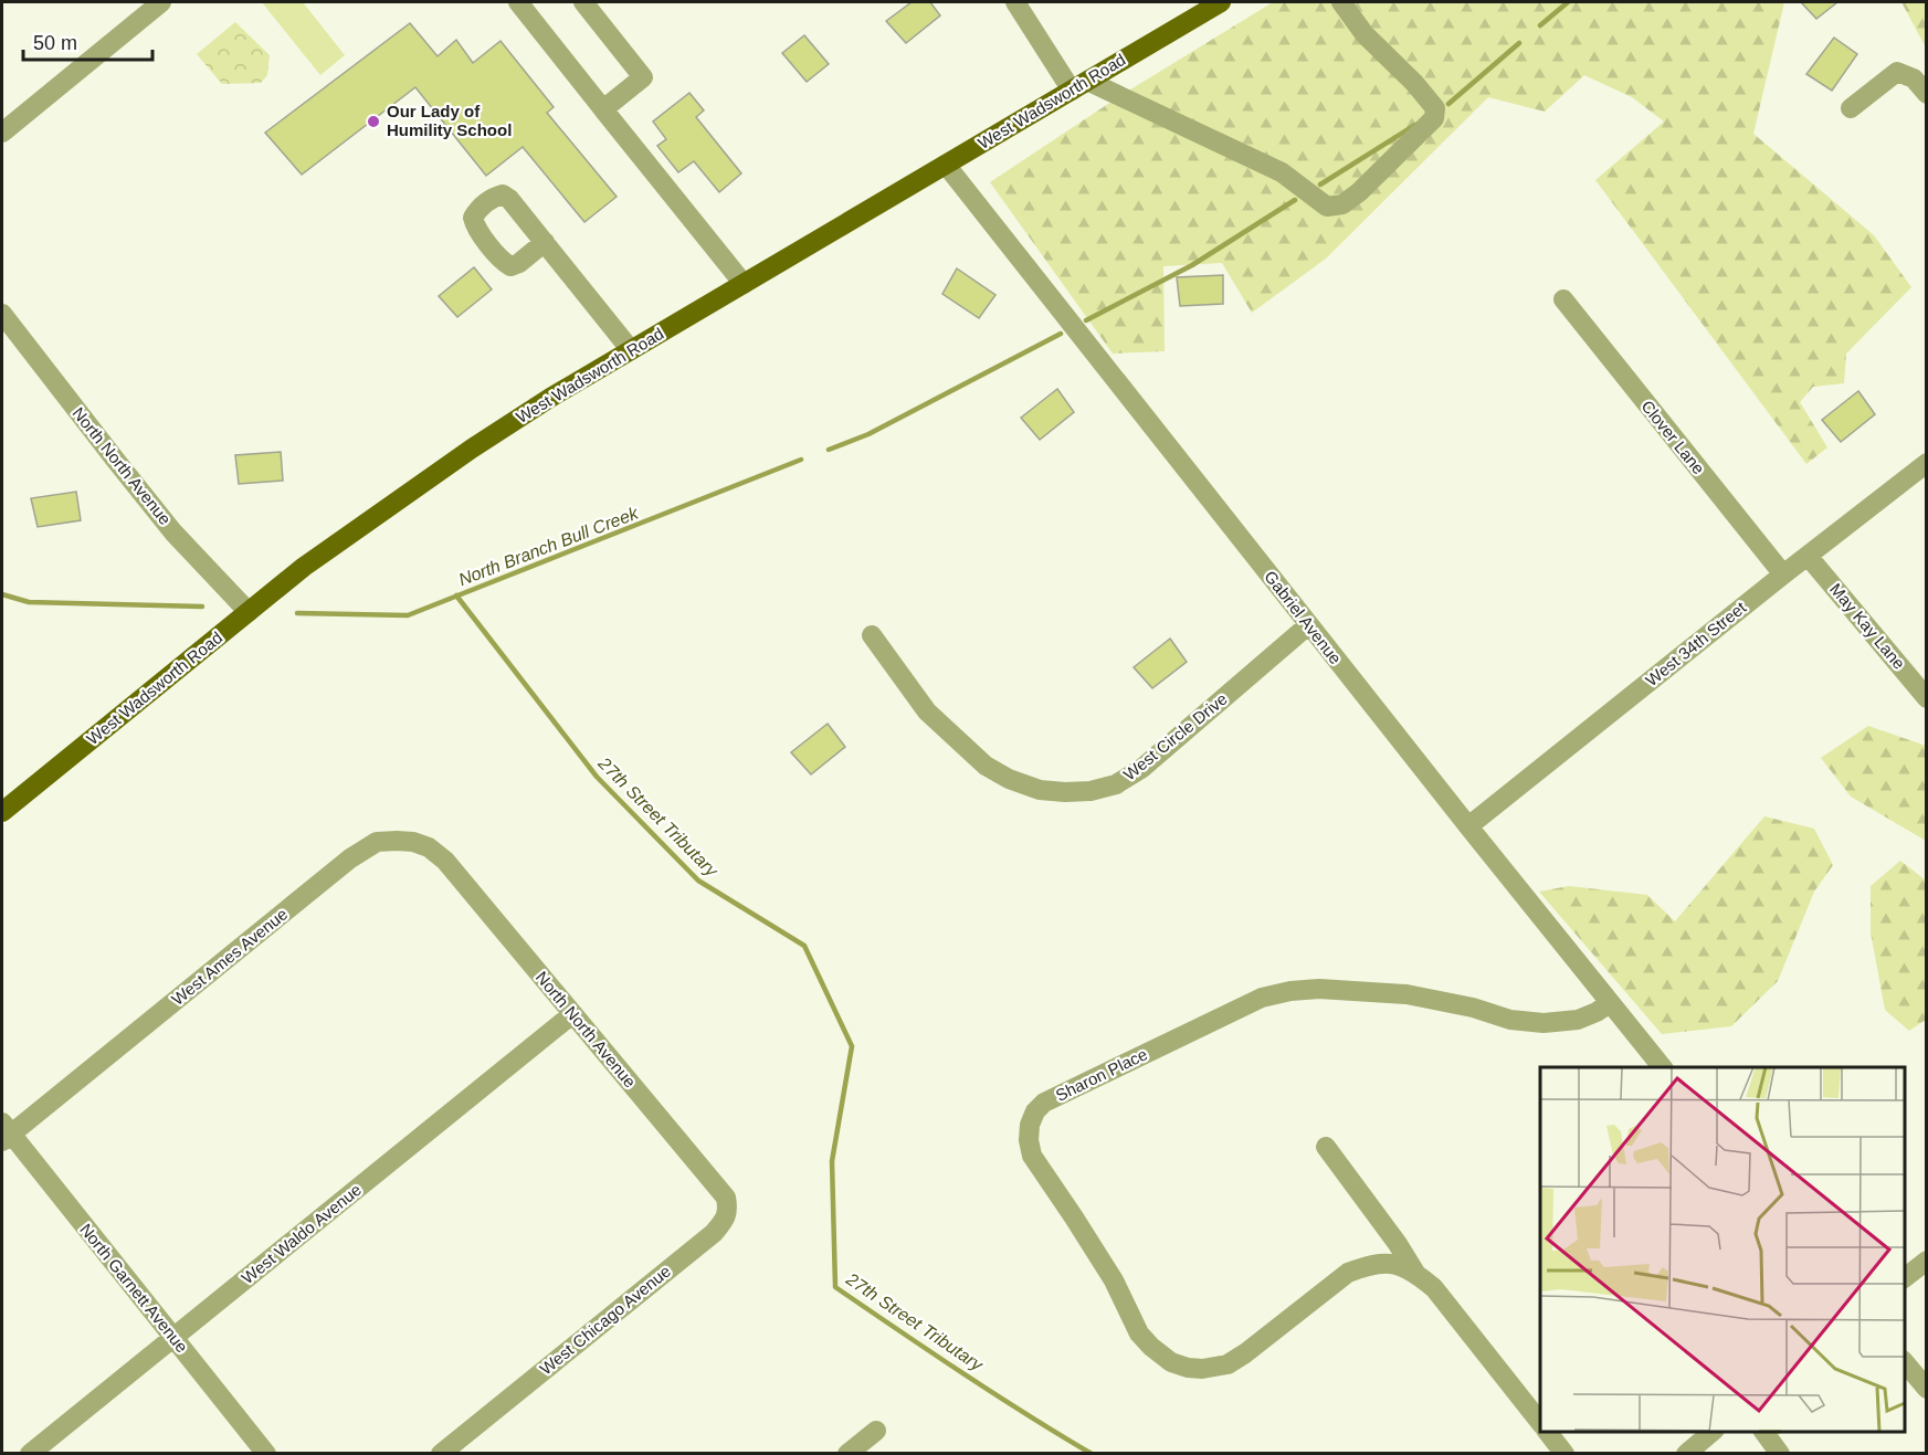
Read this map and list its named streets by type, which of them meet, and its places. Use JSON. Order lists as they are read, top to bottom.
{
  "streets": {
    "main road": ["West Wadsworth Road"],
    "street": [
      "Clover Lane",
      "North North Avenue",
      "Gabriel Avenue",
      "May Kay Lane",
      "West 34th Street",
      "West Circle Drive",
      "West Ames Avenue",
      "Sharon Place",
      "West Waldo Avenue",
      "North Garnett Avenue",
      "West Chicago Avenue"
    ]
  },
  "crossings": [
    ["West Wadsworth Road", "North North Avenue"],
    ["West Wadsworth Road", "Gabriel Avenue"],
    ["Clover Lane", "West 34th Street"],
    ["North North Avenue", "West Ames Avenue"],
    ["North North Avenue", "West Waldo Avenue"],
    ["North North Avenue", "West Chicago Avenue"],
    ["Gabriel Avenue", "West 34th Street"],
    ["Gabriel Avenue", "West Circle Drive"],
    ["Gabriel Avenue", "Sharon Place"],
    ["May Kay Lane", "West 34th Street"],
    ["West Ames Avenue", "North Garnett Avenue"],
    ["West Waldo Avenue", "North Garnett Avenue"]
  ],
  "water": ["North Branch Bull Creek", "27th Street Tributary"],
  "places": ["Our Lady of Humility School"],
  "scale_bar": "50 m"
}
